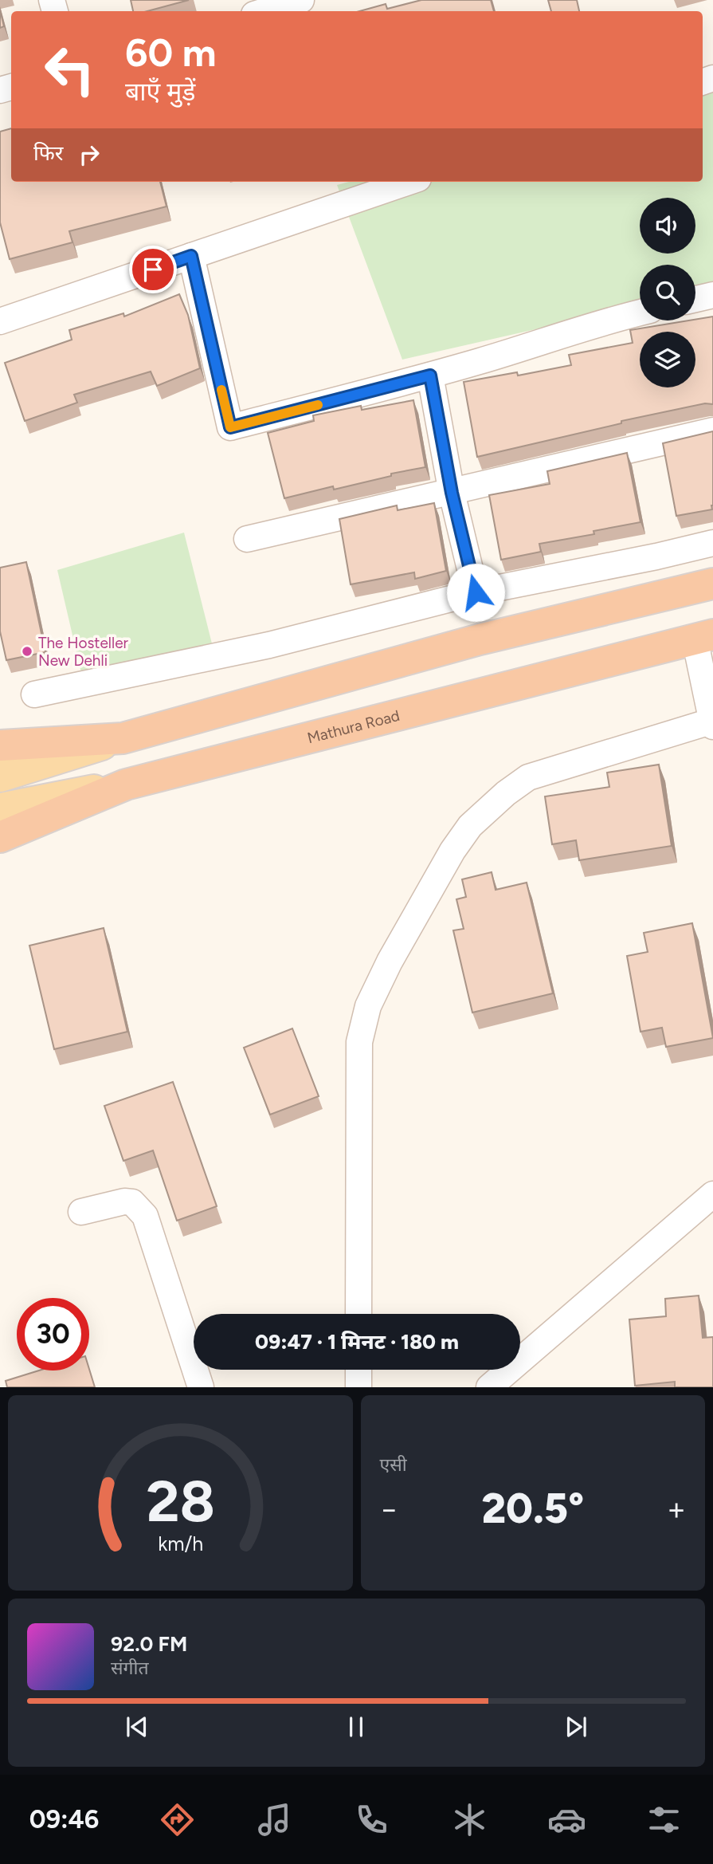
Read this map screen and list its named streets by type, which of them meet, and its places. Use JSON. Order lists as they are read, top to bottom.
{
  "streets": {
    "highway": ["Mathura Road"]
  },
  "places": ["The Hosteller New Dehli"],
  "page": {
    "turn": ["60 m", "बाएँ मुड़ें"],
    "then": "फिर",
    "limit": "30",
    "trip": "09:47 · 1 मिनट · 180 m",
    "tile": "एसी",
    "heat": ["−", "20.5°", "+"],
    "song": ["92.0 FM", "संगीत"],
    "tabs": "09:46",
    "gauge": ["28", "km/h"]
  }
}
